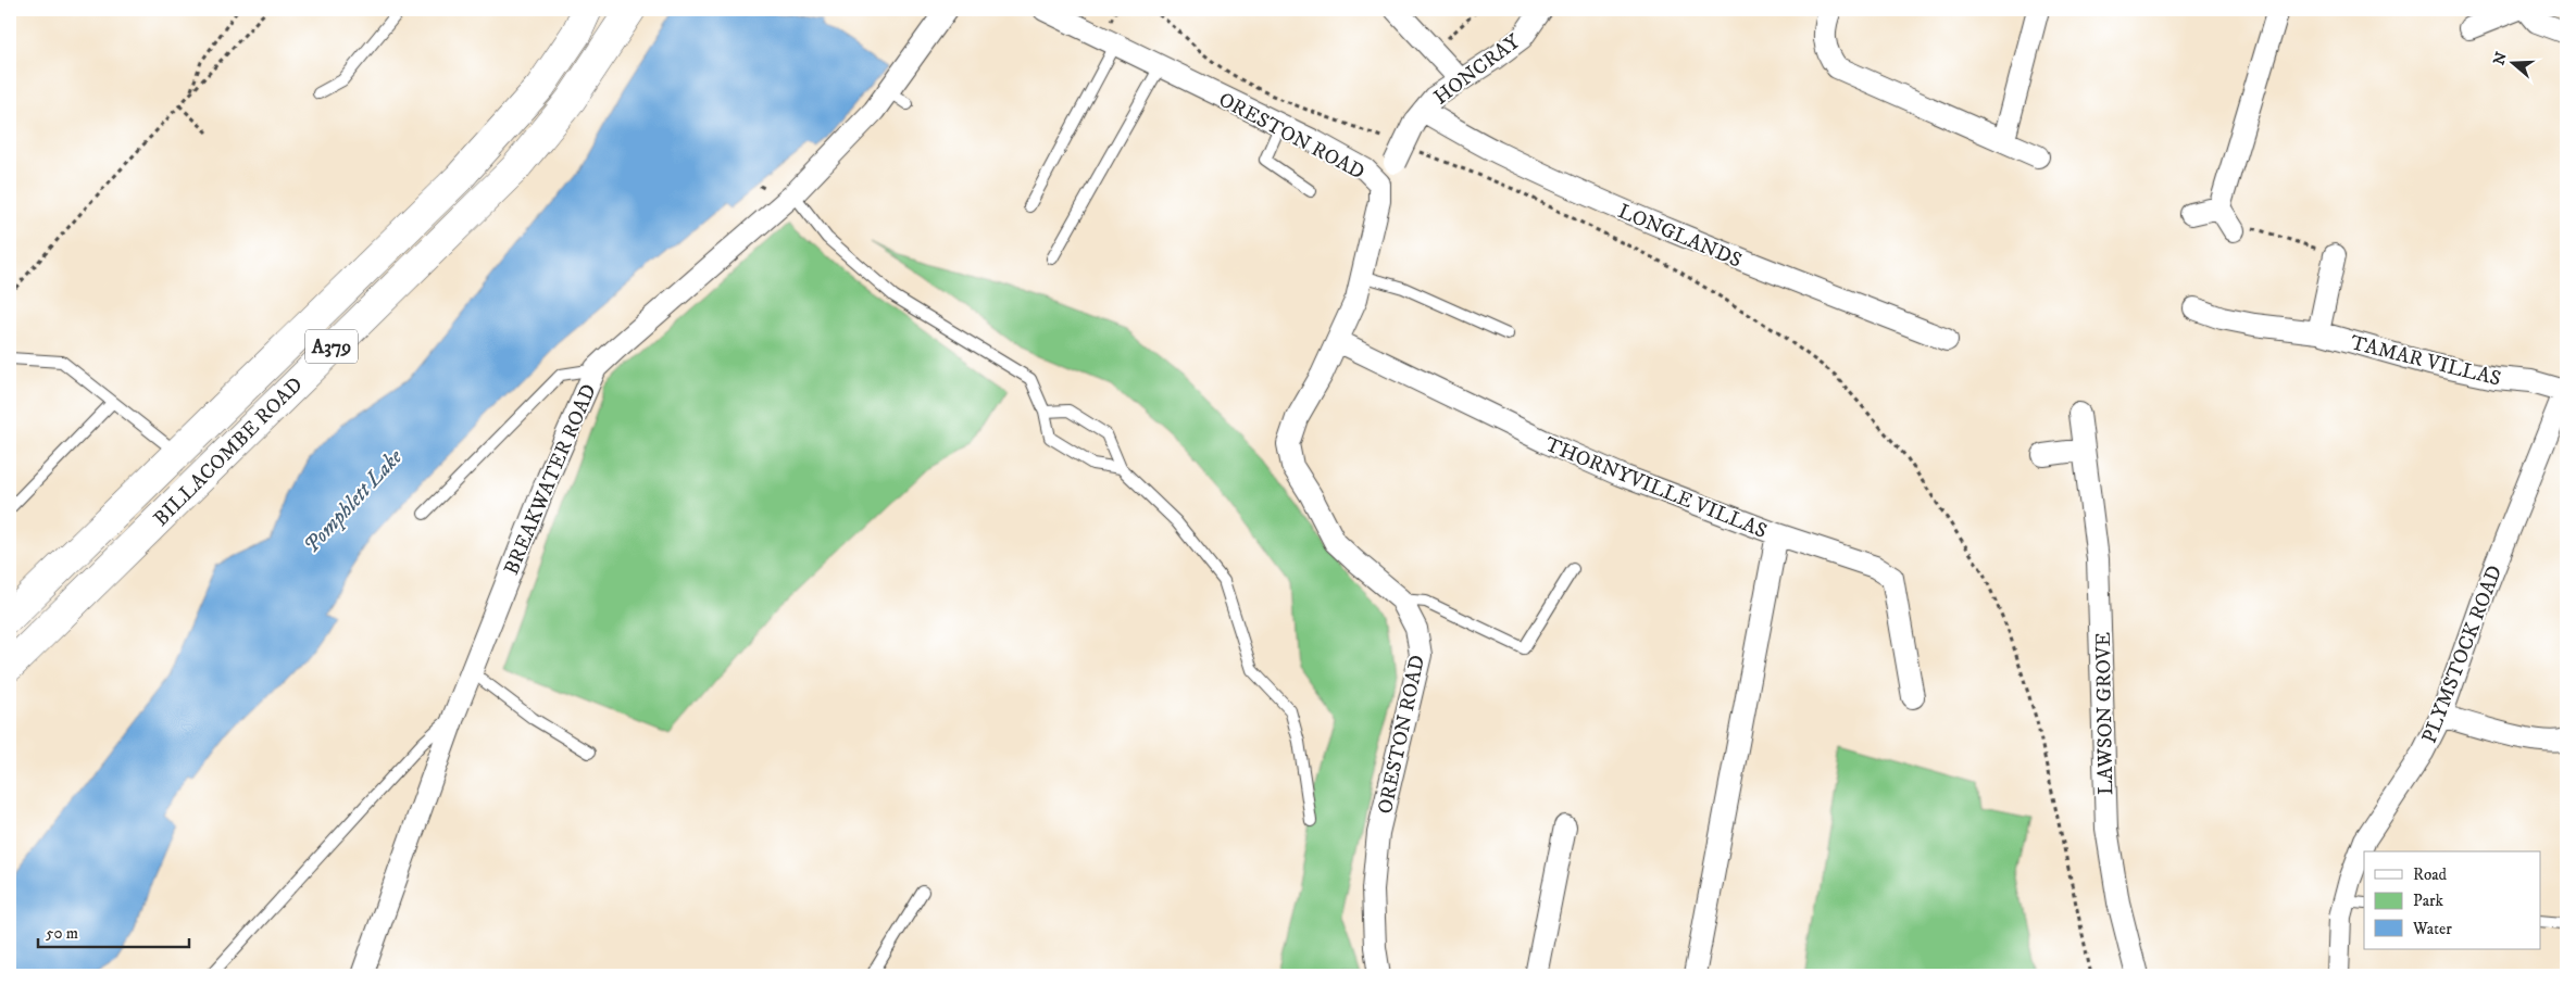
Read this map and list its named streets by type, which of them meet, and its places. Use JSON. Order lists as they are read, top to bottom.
{
  "streets": {
    "main road": ["A379", "BILLACOMBE ROAD"],
    "street": [
      "HONCRAY",
      "ORESTON ROAD",
      "LONGLANDS",
      "TAMAR VILLAS",
      "BREAKWATER ROAD",
      "THORNYVILLE VILLAS",
      "PLYMSTOCK ROAD",
      "LAWSON GROVE"
    ]
  },
  "crossings": [
    ["HONCRAY", "ORESTON ROAD"],
    ["HONCRAY", "LONGLANDS"],
    ["ORESTON ROAD", "THORNYVILLE VILLAS"],
    ["TAMAR VILLAS", "PLYMSTOCK ROAD"]
  ],
  "water": ["Pomphlett Lake"],
  "legend": ["Road", "Park", "Water"],
  "scale_bar": "50 m",
  "north": "left"
}
